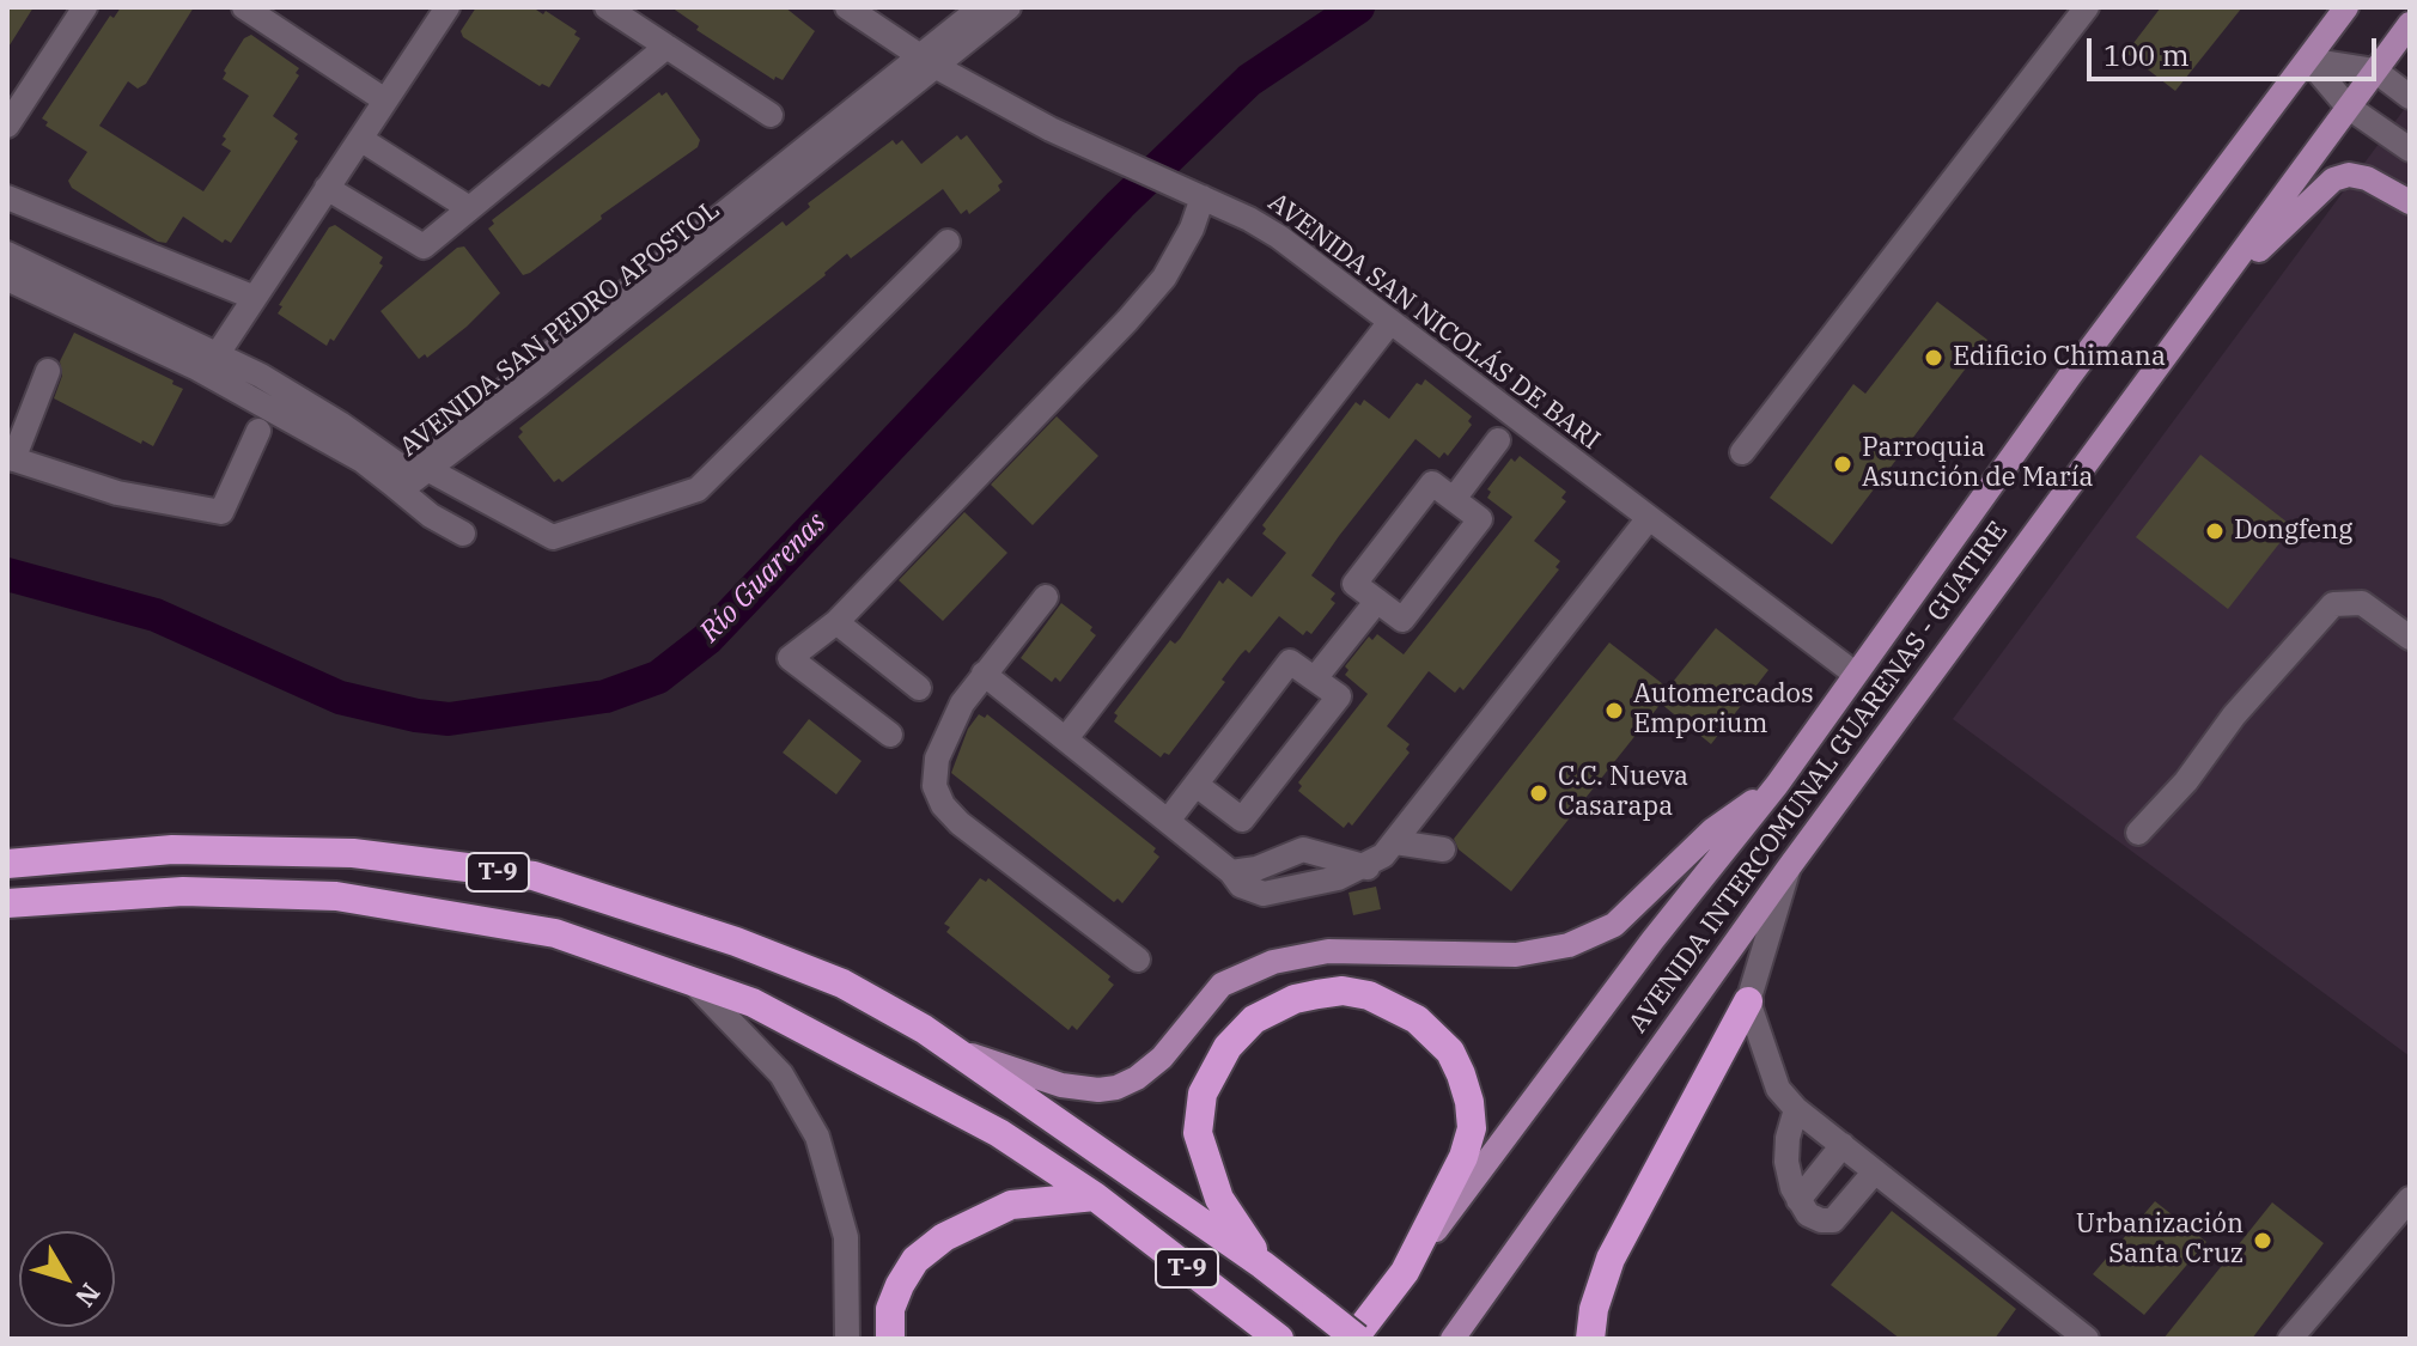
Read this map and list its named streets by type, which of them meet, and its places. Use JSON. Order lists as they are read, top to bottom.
{
  "streets": {
    "highway": ["AVENIDA INTERCOMUNAL GUARENAS - GUATIRE", "T-9"],
    "street": ["AVENIDA SAN NICOLÁS DE BARI", "AVENIDA SAN PEDRO APOSTOL"]
  },
  "crossings": [
    ["AVENIDA SAN NICOLÁS DE BARI", "AVENIDA SAN PEDRO APOSTOL"],
    ["AVENIDA SAN NICOLÁS DE BARI", "AVENIDA INTERCOMUNAL GUARENAS - GUATIRE"],
    ["AVENIDA INTERCOMUNAL GUARENAS - GUATIRE", "T-9"]
  ],
  "water": ["Río Guarenas"],
  "places": [
    "Edificio Chimana",
    "Parroquia Asunción de María",
    "Dongfeng",
    "Automercados Emporium",
    "C.C. Nueva Casarapa",
    "Urbanización Santa Cruz"
  ],
  "scale_bar": "100 m",
  "north": "bottom right"
}
